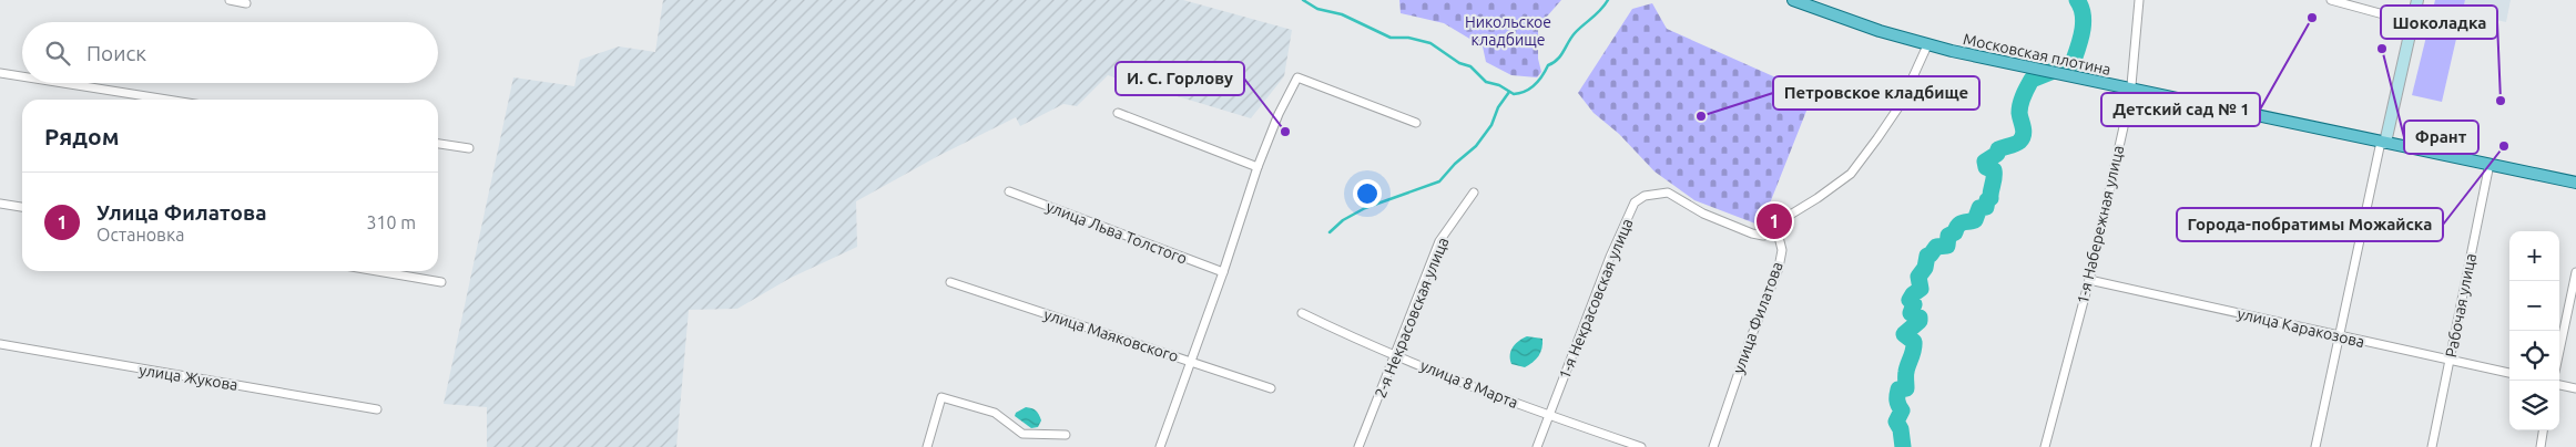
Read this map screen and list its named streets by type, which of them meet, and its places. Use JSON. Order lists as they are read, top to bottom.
{
  "streets": {
    "main road": ["Московская плотина"],
    "street": [
      "1-я Набережная улица",
      "улица Льва Толстого",
      "1-я Некрасовская улица",
      "Рабочая улица",
      "2-я Некрасовская улица",
      "улица Филатова",
      "улица Каракозова",
      "улица Маяковского",
      "улица Жукова",
      "улица 8 Марта"
    ]
  },
  "crossings": [
    ["Московская плотина", "1-я Набережная улица"],
    ["Московская плотина", "Рабочая улица"],
    ["1-я Набережная улица", "улица Каракозова"],
    ["1-я Некрасовская улица", "улица Филатова"],
    ["1-я Некрасовская улица", "улица 8 Марта"],
    ["Рабочая улица", "улица Каракозова"],
    ["2-я Некрасовская улица", "улица 8 Марта"]
  ],
  "parks": ["Никольское кладбище"],
  "places": [
    "Детский сад № 1",
    "Франт",
    "Шоколадка",
    "Петровское кладбище",
    "И. С. Горлову",
    "Города-побратимы Можайска"
  ],
  "page": {
    "search": "Поиск",
    "heading": "Рядом",
    "list": [
      {
        "mark": "1",
        "name": "Улица Филатова",
        "note": "Остановка",
        "value": "310 m"
      }
    ],
    "pins": "1",
    "map_buttons": ["+", "−"]
  }
}
